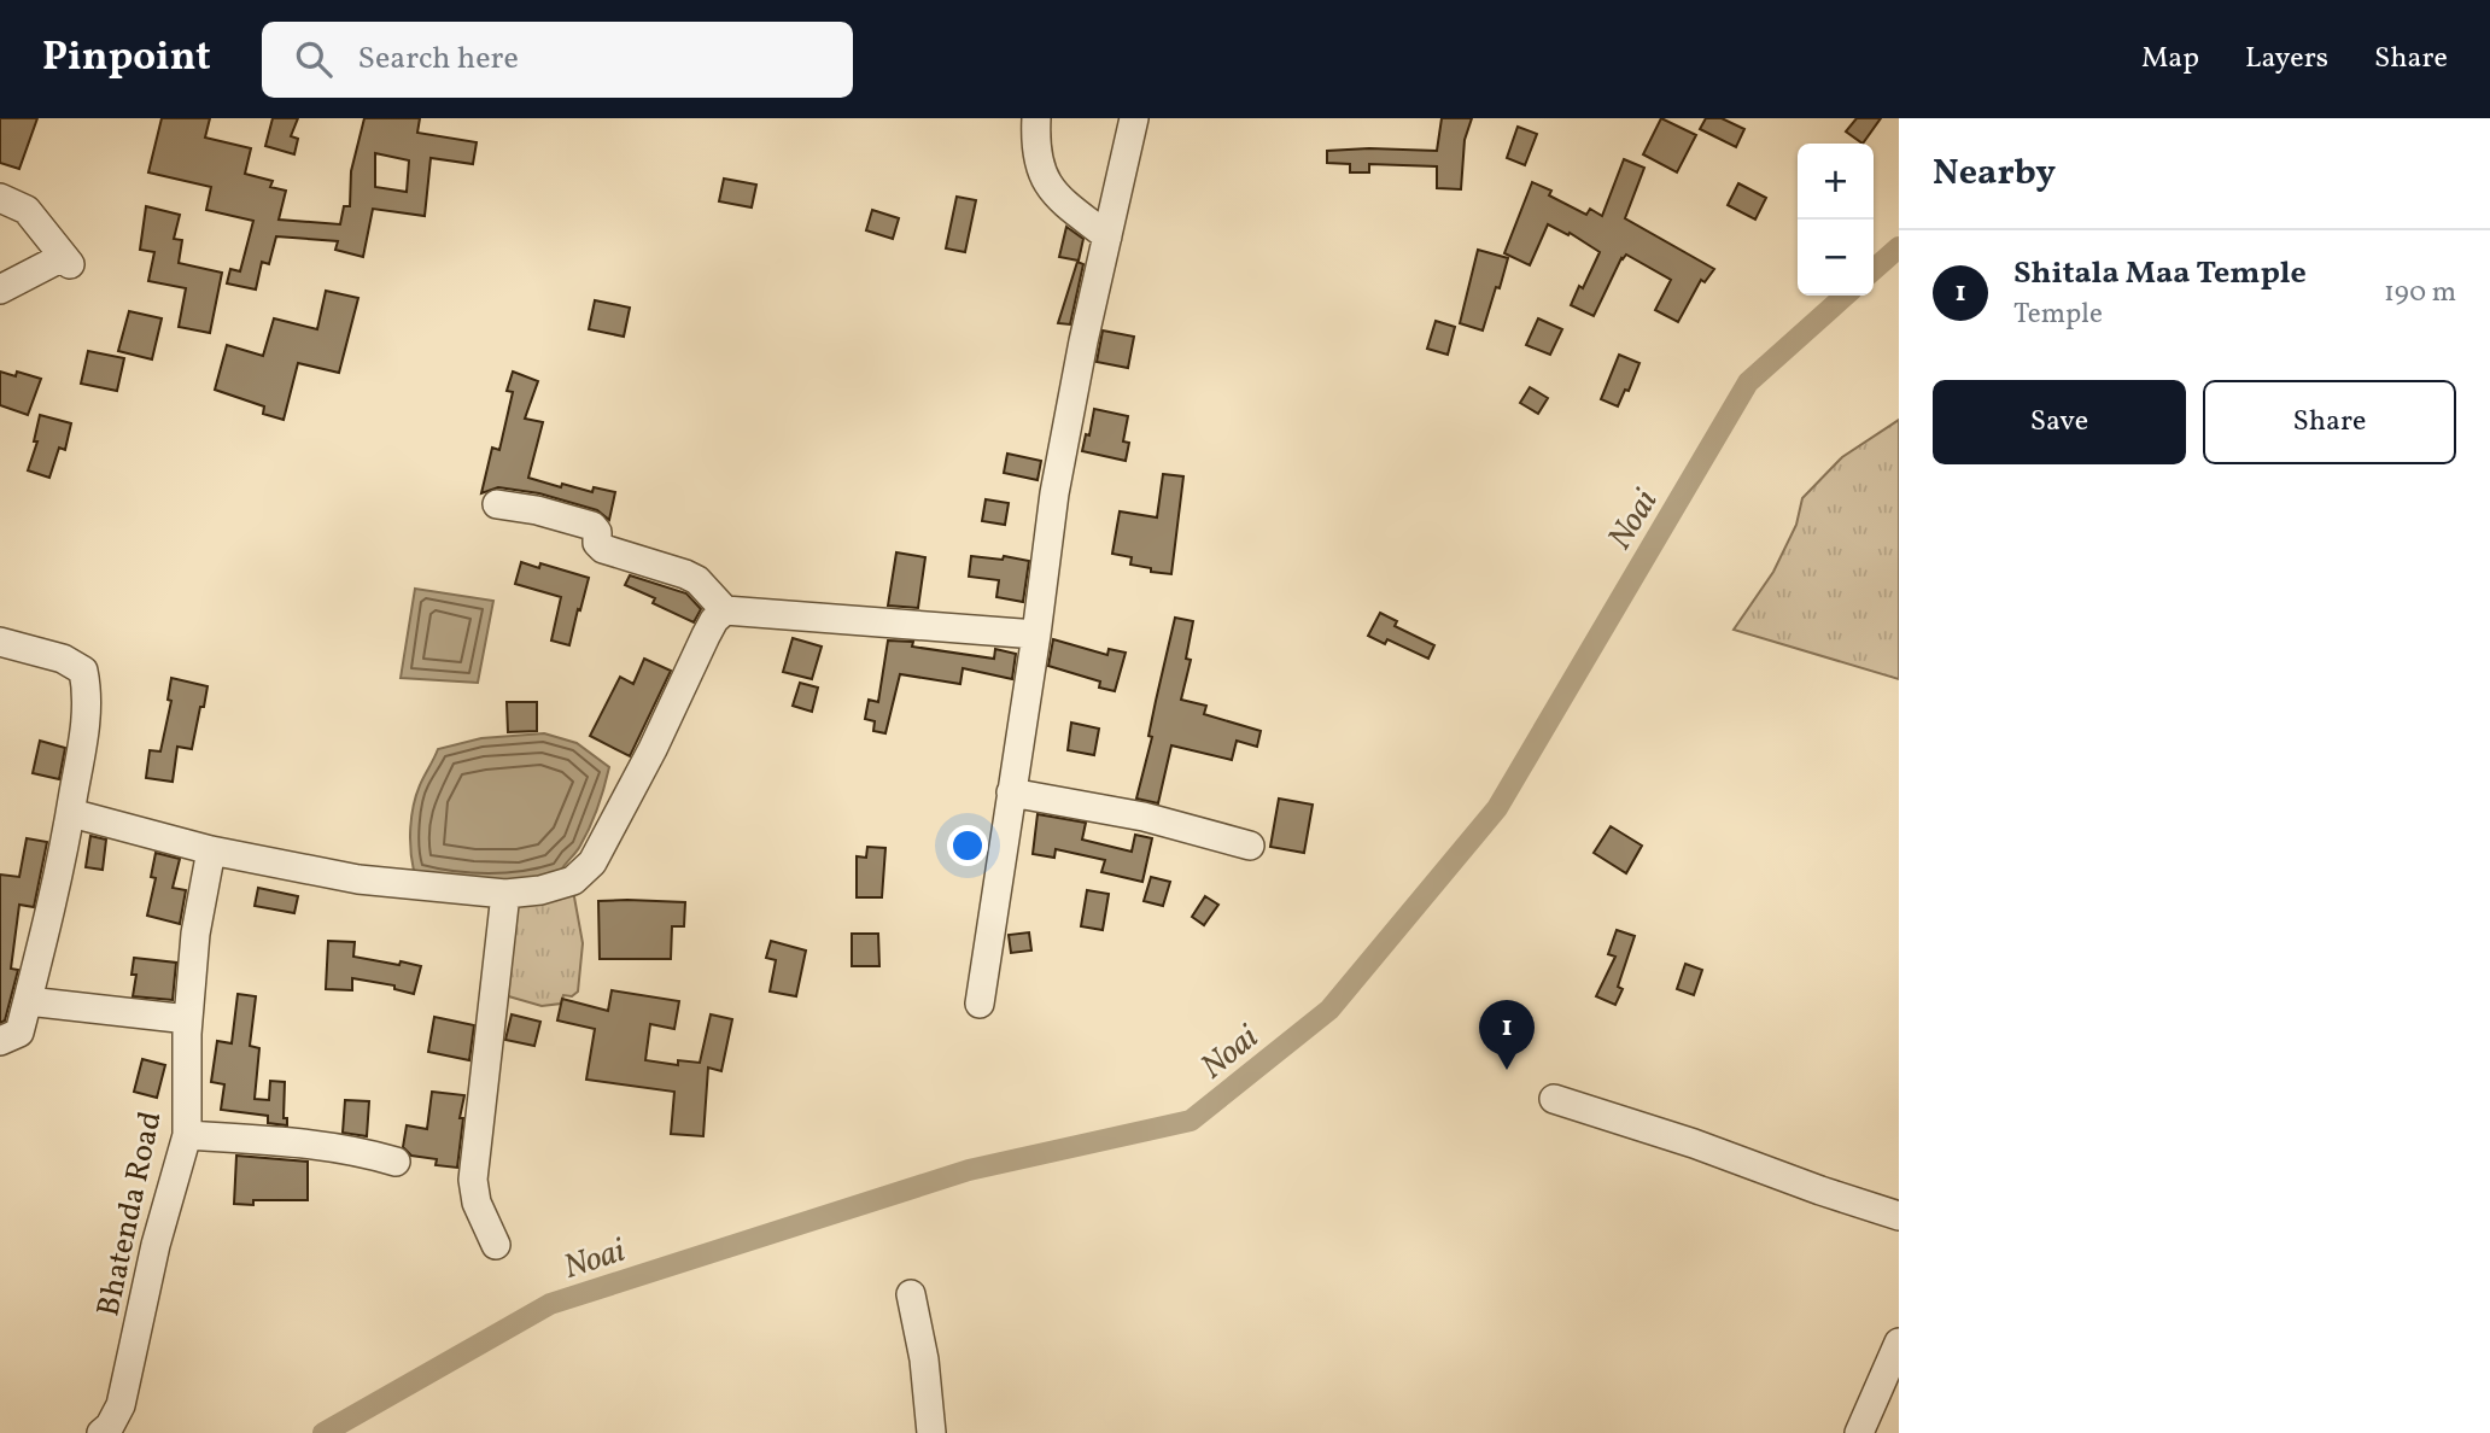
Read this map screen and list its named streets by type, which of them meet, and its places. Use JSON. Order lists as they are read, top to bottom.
{
  "streets": {
    "street": ["Bhatenda Road"]
  },
  "water": ["Noai"],
  "page": {
    "header": "Pinpoint",
    "search": "Search here",
    "nav": ["Map", "Layers", "Share"],
    "heading": "Nearby",
    "map_buttons": ["+", "−"],
    "list": [
      {
        "mark": "1",
        "name": "Shitala Maa Temple",
        "note": "Temple",
        "value": "190 m"
      }
    ],
    "buttons": ["Save", "Share"],
    "pins": "1"
  }
}
